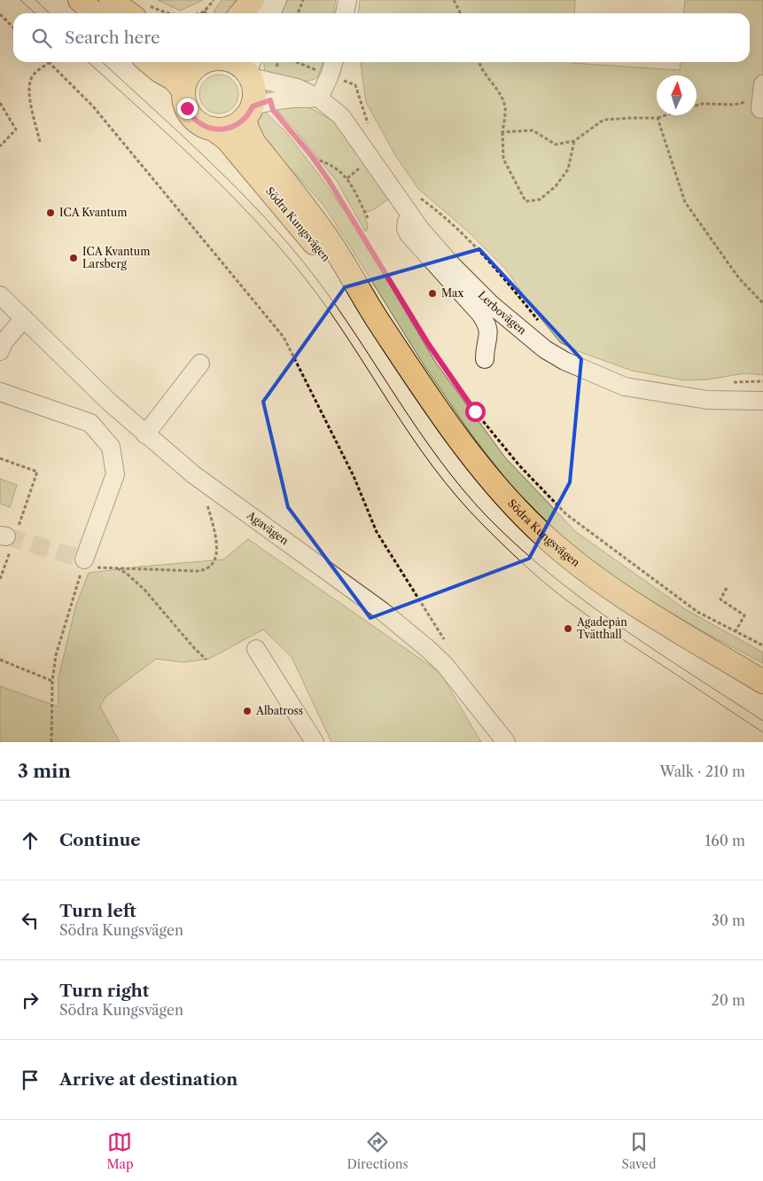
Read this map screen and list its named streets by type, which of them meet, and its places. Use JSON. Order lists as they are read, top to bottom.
{
  "streets": {
    "main road": ["Södra Kungsvägen"],
    "street": ["Lerbovägen", "Agavägen"]
  },
  "crossings": [
    ["Södra Kungsvägen", "Lerbovägen"]
  ],
  "places": [
    "ICA Kvantum",
    "ICA Kvantum Larsberg",
    "Max",
    "Agadepån Tvätthall",
    "Albatross"
  ],
  "north": "top",
  "page": {
    "search": "Search here",
    "heading": ["3 min", "Walk · 210 m"],
    "list": [
      ["Continue", "160 m"],
      ["Turn left", "Södra Kungsvägen", "30 m"],
      ["Turn right", "Södra Kungsvägen", "20 m"],
      "Arrive at destination"
    ],
    "nav": ["Map", "Directions", "Saved"]
  }
}
